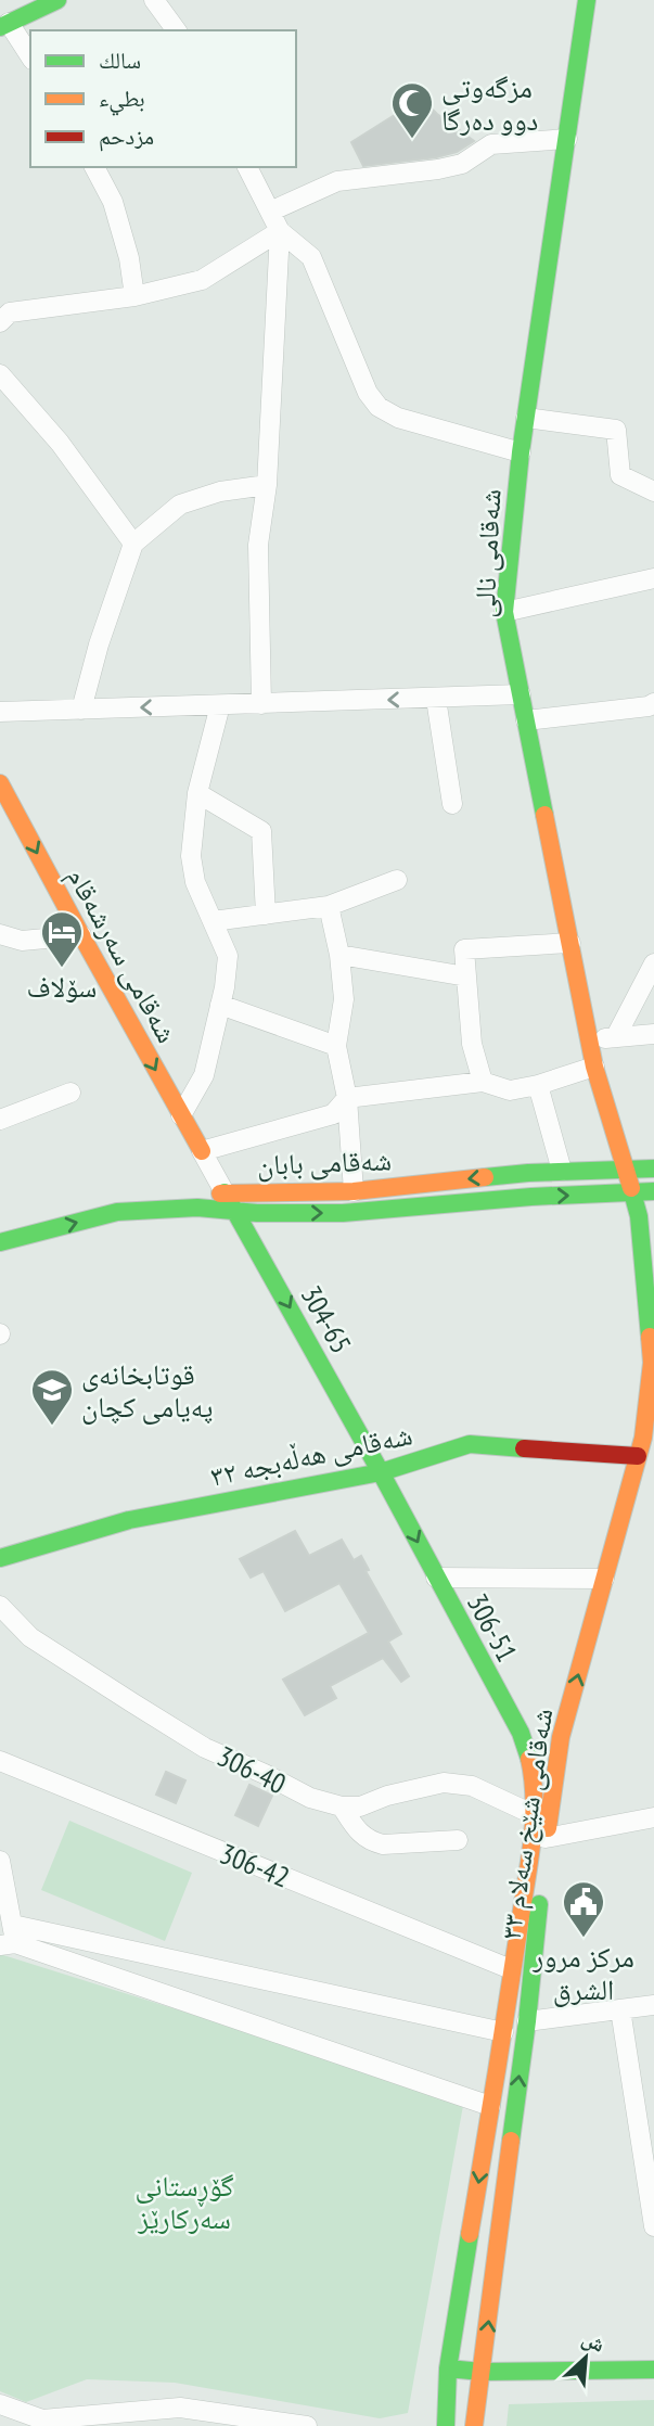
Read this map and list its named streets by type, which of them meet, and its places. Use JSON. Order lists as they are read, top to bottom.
{
  "streets": {
    "main road": [
      "شەقامی نالی",
      "شەقامی سەرشەقام",
      "شەقامی بابان",
      "304-65",
      "شەقامی هەڵەبجە ٣٢",
      "306-51",
      "شەقامی شێخ سەلام ٣٣"
    ],
    "street": ["306-40", "306-42"]
  },
  "crossings": [
    ["شەقامی نالی", "شەقامی بابان"],
    ["شەقامی نالی", "شەقامی شێخ سەلام ٣٣"],
    ["شەقامی بابان", "304-65"],
    ["304-65", "شەقامی هەڵەبجە ٣٢"],
    ["304-65", "306-51"],
    ["شەقامی هەڵەبجە ٣٢", "306-51"],
    ["شەقامی هەڵەبجە ٣٢", "شەقامی شێخ سەلام ٣٣"],
    ["306-51", "306-40"],
    ["306-51", "شەقامی شێخ سەلام ٣٣"],
    ["306-40", "شەقامی شێخ سەلام ٣٣"],
    ["شەقامی شێخ سەلام ٣٣", "306-42"]
  ],
  "one_way": ["شەقامی سەرشەقام", "304-65"],
  "parks": ["گۆڕستانی سەرکارێز"],
  "places": {
    "mosque": ["مزگەوتی دوو دەرگا"],
    "hotel": ["سۆلاف"],
    "school or university": ["قوتابخانەی پەیامی کچان"],
    "public building": ["مرکز مرور الشرق"]
  },
  "legend": ["سالك", "بطيء", "مزدحم"],
  "north": "top right"
}
